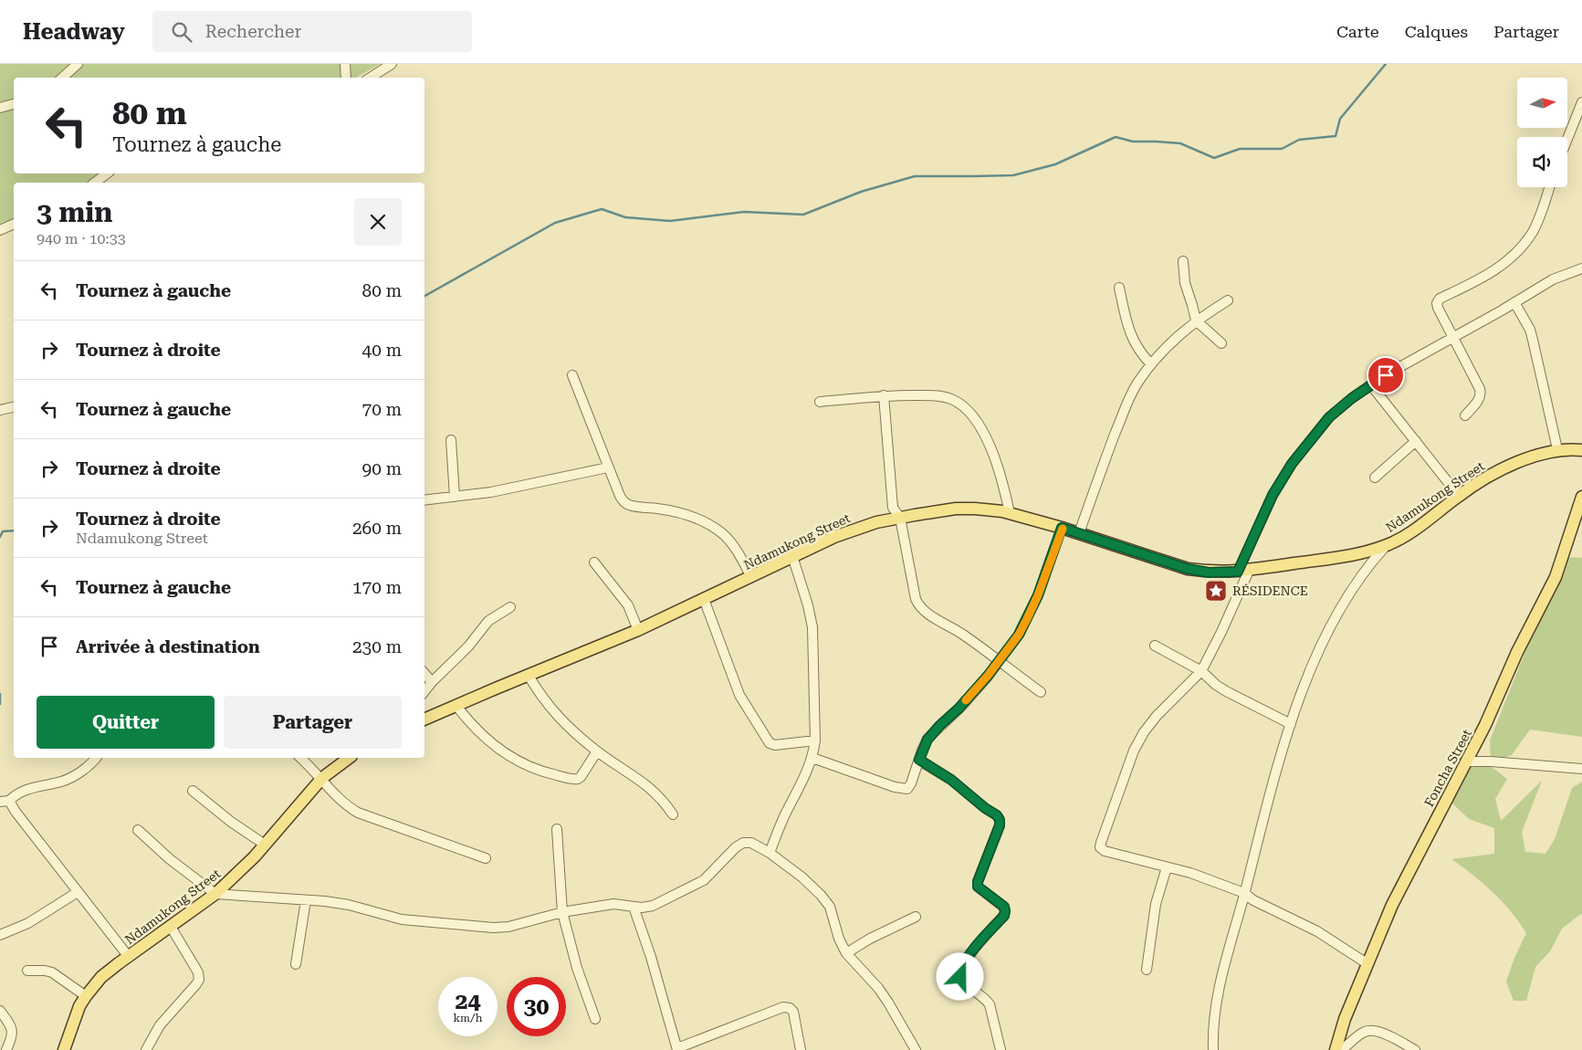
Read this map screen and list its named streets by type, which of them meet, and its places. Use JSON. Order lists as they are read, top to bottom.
{
  "streets": {
    "main road": ["Ndamukong Street", "Foncha Street"]
  },
  "places": {
    "place": ["RÉSIDENCE"]
  },
  "north": "right",
  "page": {
    "header": "Headway",
    "search": "Rechercher",
    "nav": ["Carte", "Calques", "Partager"],
    "turn": ["80 m", "Tournez à gauche"],
    "heading": ["3 min", "940 m · 10:33"],
    "list": [
      {
        "name": "Tournez à gauche",
        "value": "80 m"
      },
      {
        "name": "Tournez à droite",
        "value": "40 m"
      },
      {
        "name": "Tournez à gauche",
        "value": "70 m"
      },
      {
        "name": "Tournez à droite",
        "value": "90 m"
      },
      {
        "name": "Tournez à droite",
        "note": "Ndamukong Street",
        "value": "260 m"
      },
      {
        "name": "Tournez à gauche",
        "value": "170 m"
      },
      {
        "name": "Arrivée à destination",
        "value": "230 m"
      }
    ],
    "buttons": ["Quitter", "Partager"],
    "speed": "24 km/h",
    "limit": "30"
  }
}
